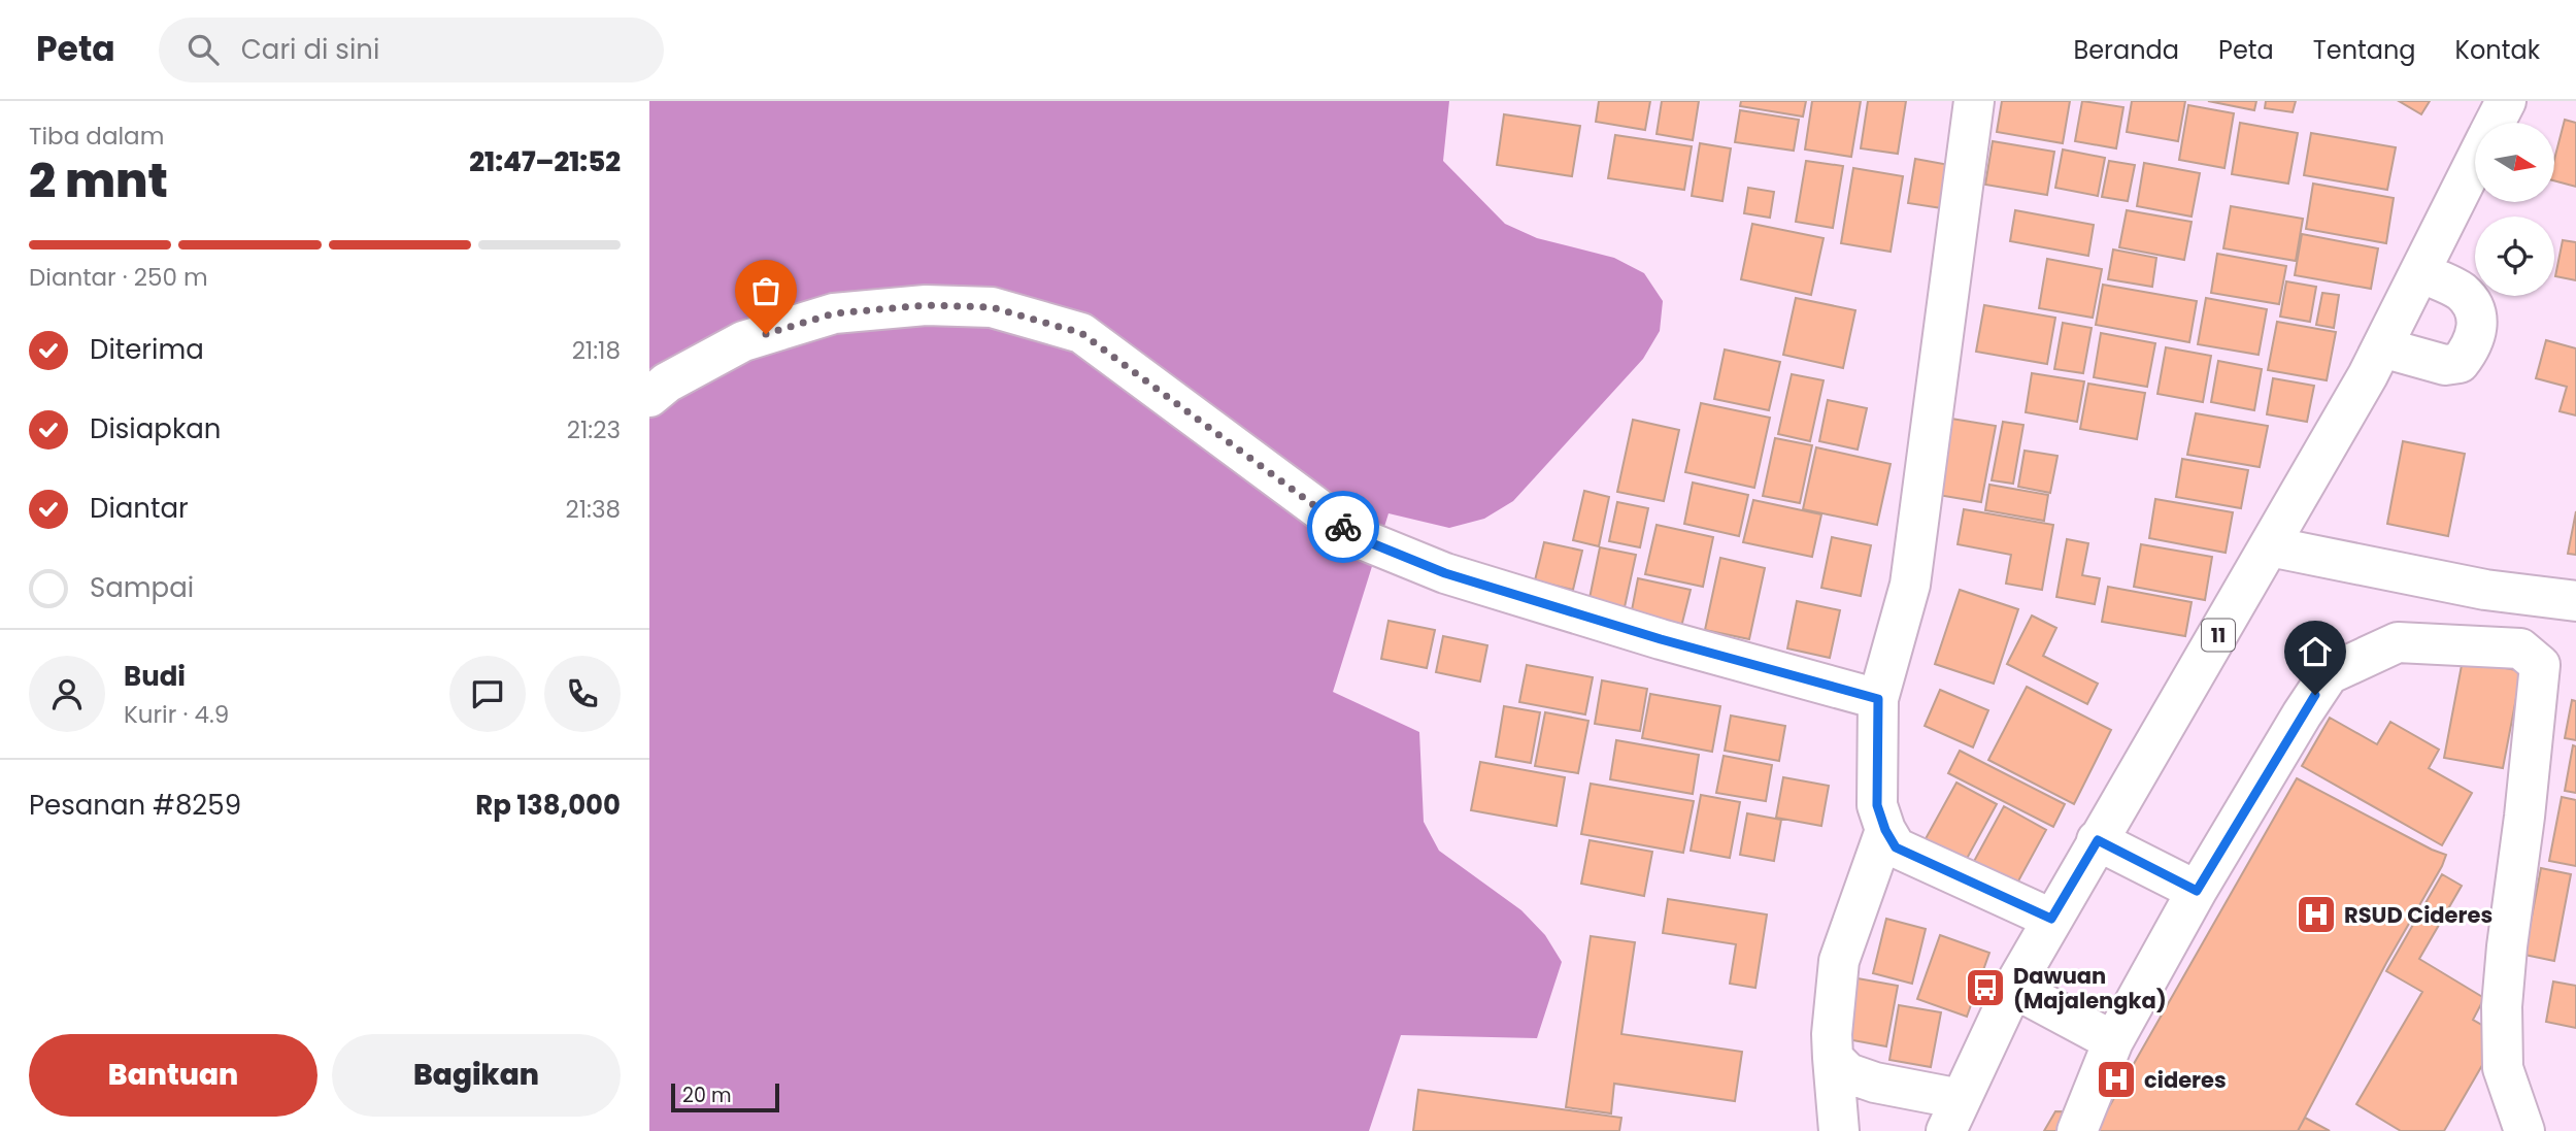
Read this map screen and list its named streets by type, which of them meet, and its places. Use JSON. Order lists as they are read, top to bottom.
{
  "streets": {
    "main road": ["11"]
  },
  "places": {
    "hospital": ["RSUD Cideres", "cideres"],
    "bus stop": ["Dawuan (Majalengka)"]
  },
  "scale_bar": "20 m",
  "north": "right",
  "page": {
    "header": "Peta",
    "search": "Cari di sini",
    "nav": [
      "Beranda",
      "Peta",
      "Tentang",
      "Kontak"
    ],
    "heading": ["2 mnt", "Tiba dalam", "21:47–21:52"],
    "panel": [
      "Budi",
      "Kurir · 4.9",
      "Pesanan #8259",
      "Rp 138,000"
    ],
    "bar": "Diantar · 250 m",
    "list": [
      ["Diterima", "21:18"],
      ["Disiapkan", "21:23"],
      ["Diantar", "21:38"],
      "Sampai"
    ],
    "buttons": ["Bantuan", "Bagikan"],
    "scale": "20 m"
  }
}
